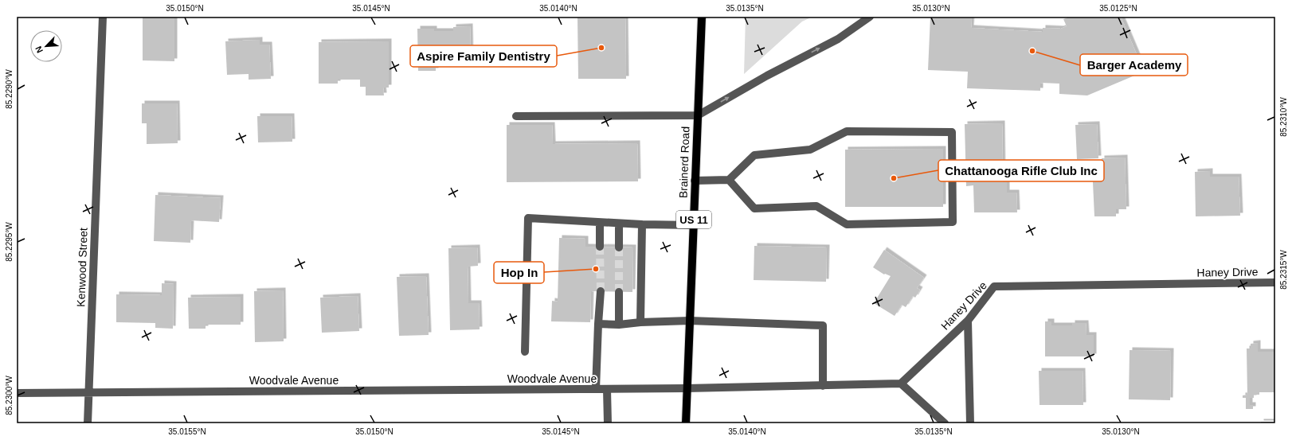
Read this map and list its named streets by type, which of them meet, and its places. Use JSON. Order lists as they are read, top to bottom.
{
  "streets": {
    "main road": ["Brainerd Road", "US 11"],
    "street": ["Kenwood Street", "Haney Drive", "Woodvale Avenue"]
  },
  "crossings": [
    ["Brainerd Road", "Woodvale Avenue"],
    ["Kenwood Street", "Woodvale Avenue"]
  ],
  "places": [
    "Aspire Family Dentistry",
    "Barger Academy",
    "Chattanooga Rifle Club Inc",
    "Hop In"
  ],
  "north": "bottom left",
  "coordinates": [
    "35.0150°N",
    "35.0145°N",
    "35.0140°N",
    "35.0135°N",
    "35.0130°N",
    "35.0125°N",
    "85.2290°W",
    "85.2310°W",
    "85.2295°W",
    "85.2315°W",
    "85.2300°W",
    "35.0155°N"
  ]
}
